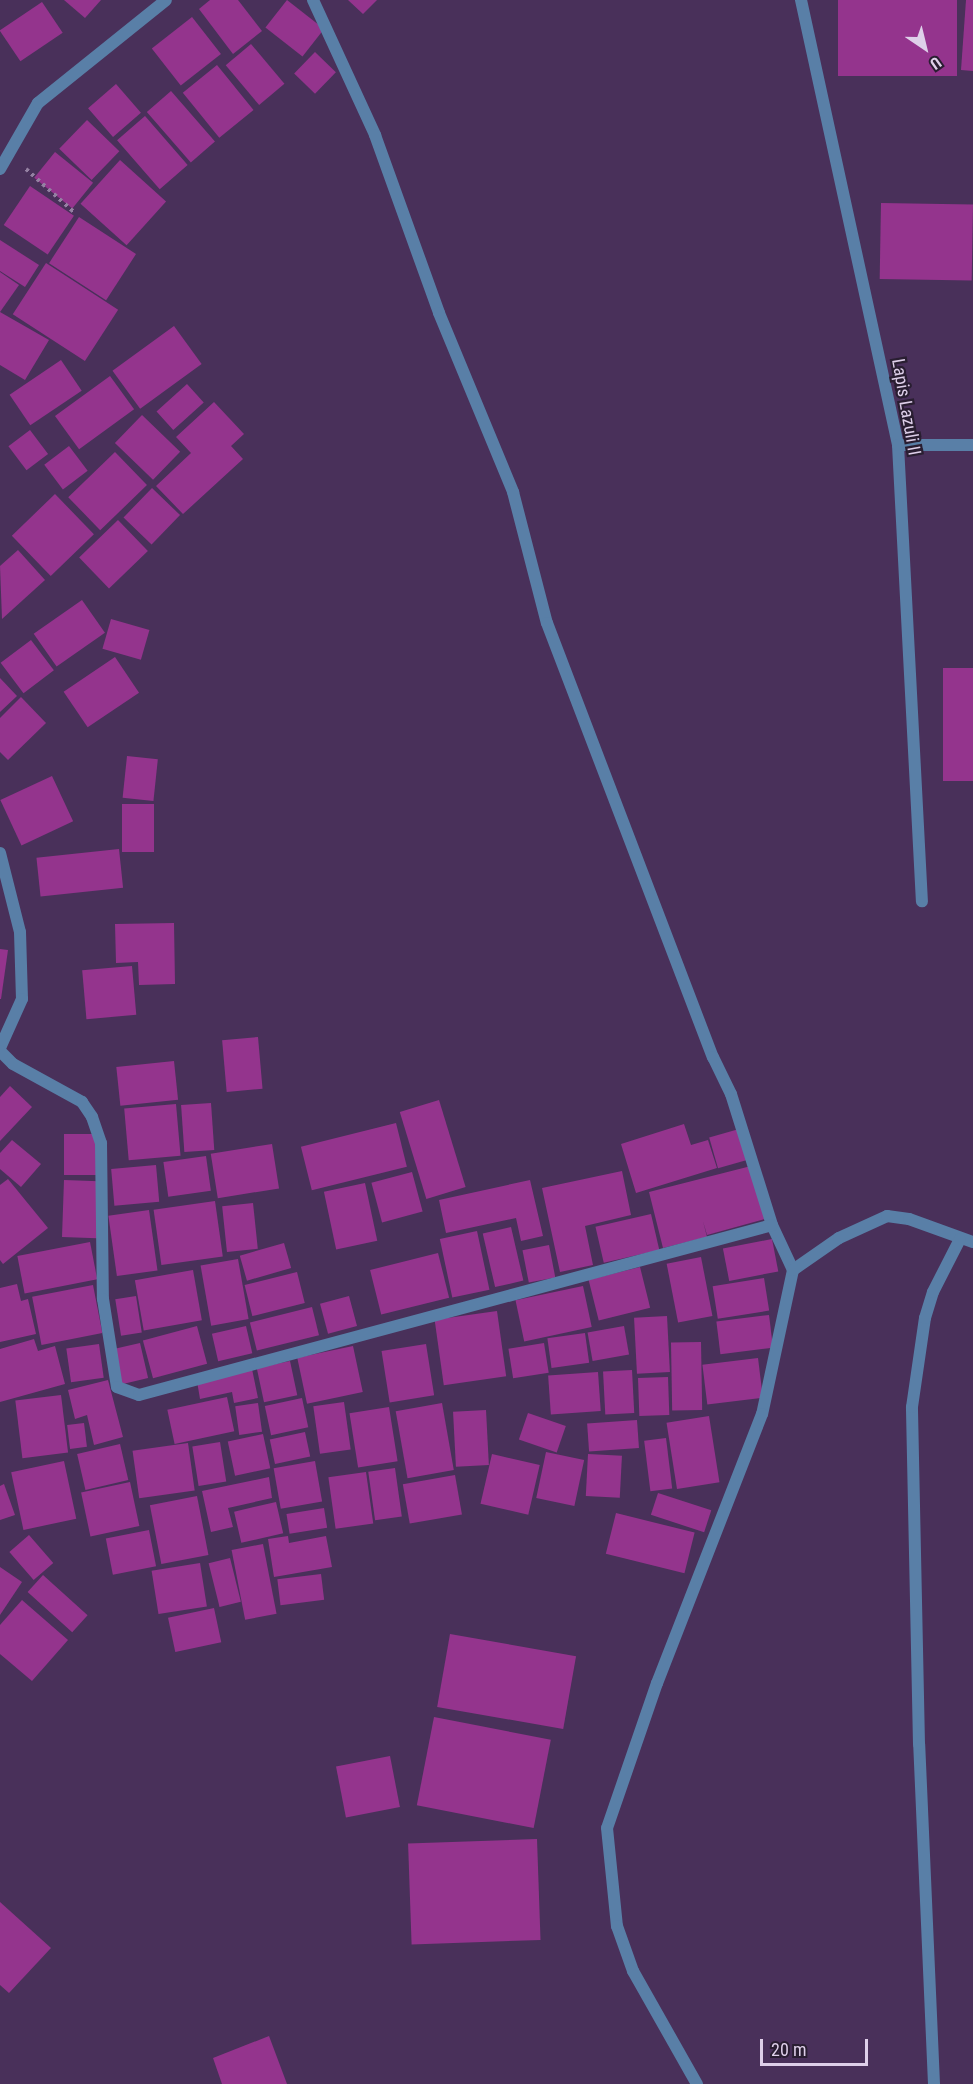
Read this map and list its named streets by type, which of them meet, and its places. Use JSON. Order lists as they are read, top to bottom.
{
  "streets": {
    "street": ["Lapis Lazuli II"]
  },
  "scale_bar": "20 m",
  "north": "bottom right"
}
